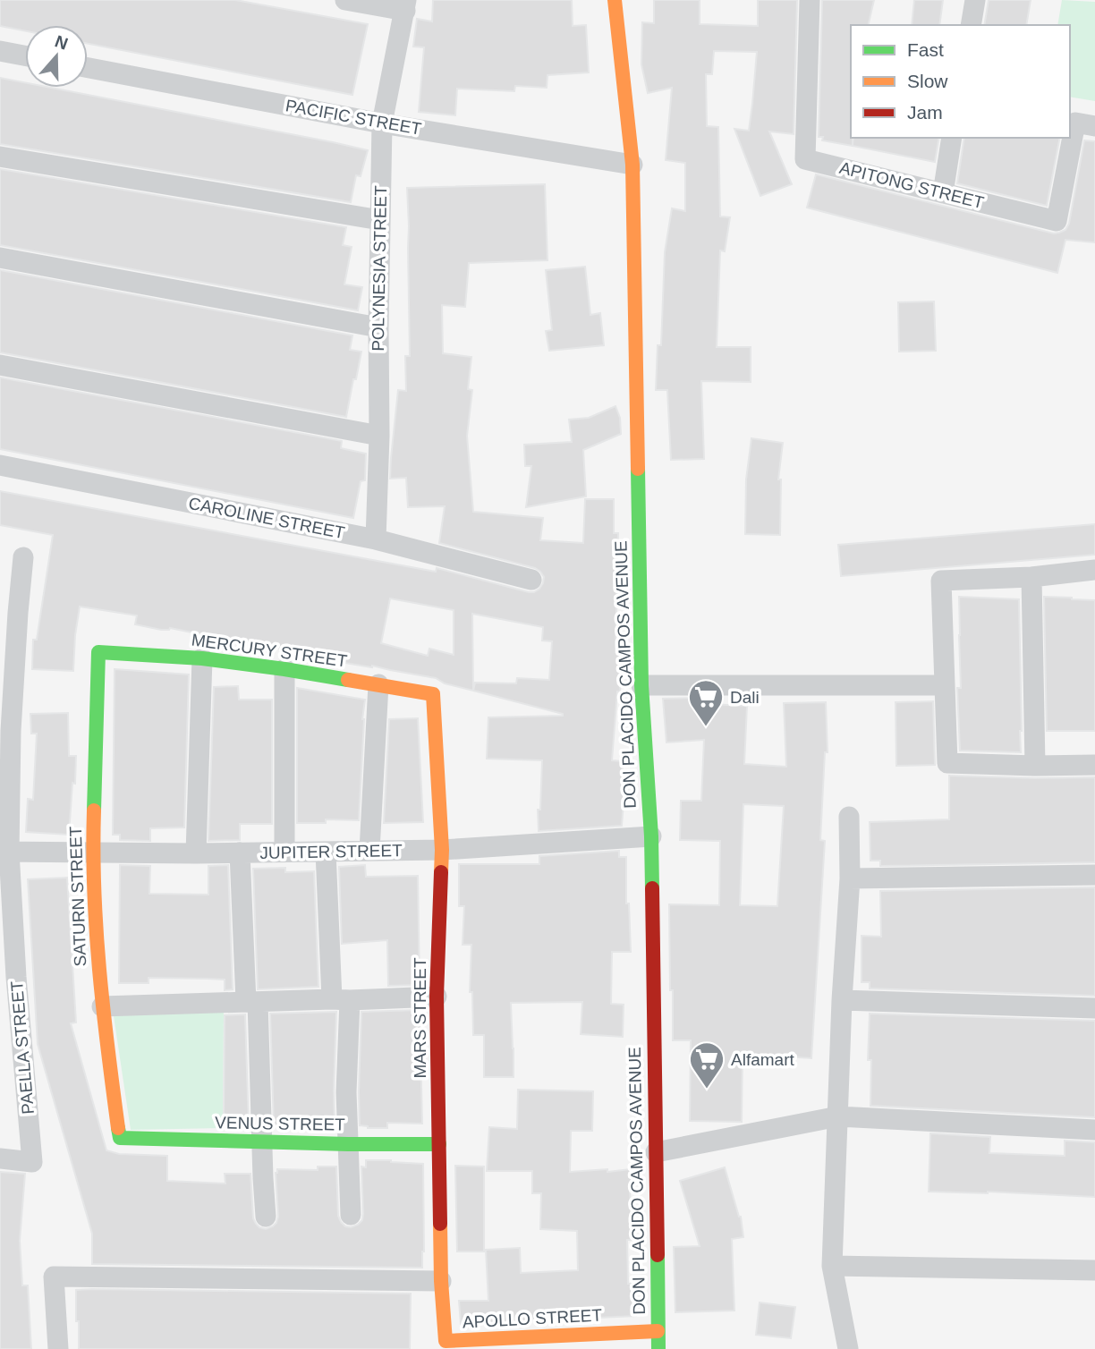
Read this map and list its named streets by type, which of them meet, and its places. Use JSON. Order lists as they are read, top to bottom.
{
  "streets": {
    "street": [
      "PACIFIC STREET",
      "APITONG STREET",
      "POLYNESIA STREET",
      "CAROLINE STREET",
      "MERCURY STREET",
      "DON PLACIDO CAMPOS AVENUE",
      "JUPITER STREET",
      "SATURN STREET",
      "MARS STREET",
      "PAELLA STREET",
      "VENUS STREET",
      "APOLLO STREET"
    ]
  },
  "crossings": [
    ["PACIFIC STREET", "POLYNESIA STREET"],
    ["PACIFIC STREET", "DON PLACIDO CAMPOS AVENUE"],
    ["POLYNESIA STREET", "CAROLINE STREET"],
    ["MERCURY STREET", "SATURN STREET"],
    ["MERCURY STREET", "MARS STREET"],
    ["DON PLACIDO CAMPOS AVENUE", "JUPITER STREET"],
    ["DON PLACIDO CAMPOS AVENUE", "APOLLO STREET"],
    ["JUPITER STREET", "SATURN STREET"],
    ["JUPITER STREET", "MARS STREET"],
    ["JUPITER STREET", "PAELLA STREET"],
    ["SATURN STREET", "VENUS STREET"],
    ["MARS STREET", "VENUS STREET"],
    ["MARS STREET", "APOLLO STREET"]
  ],
  "places": {
    "supermarket": ["Dali", "Alfamart"]
  },
  "legend": ["Fast", "Slow", "Jam"],
  "north": "top"
}
